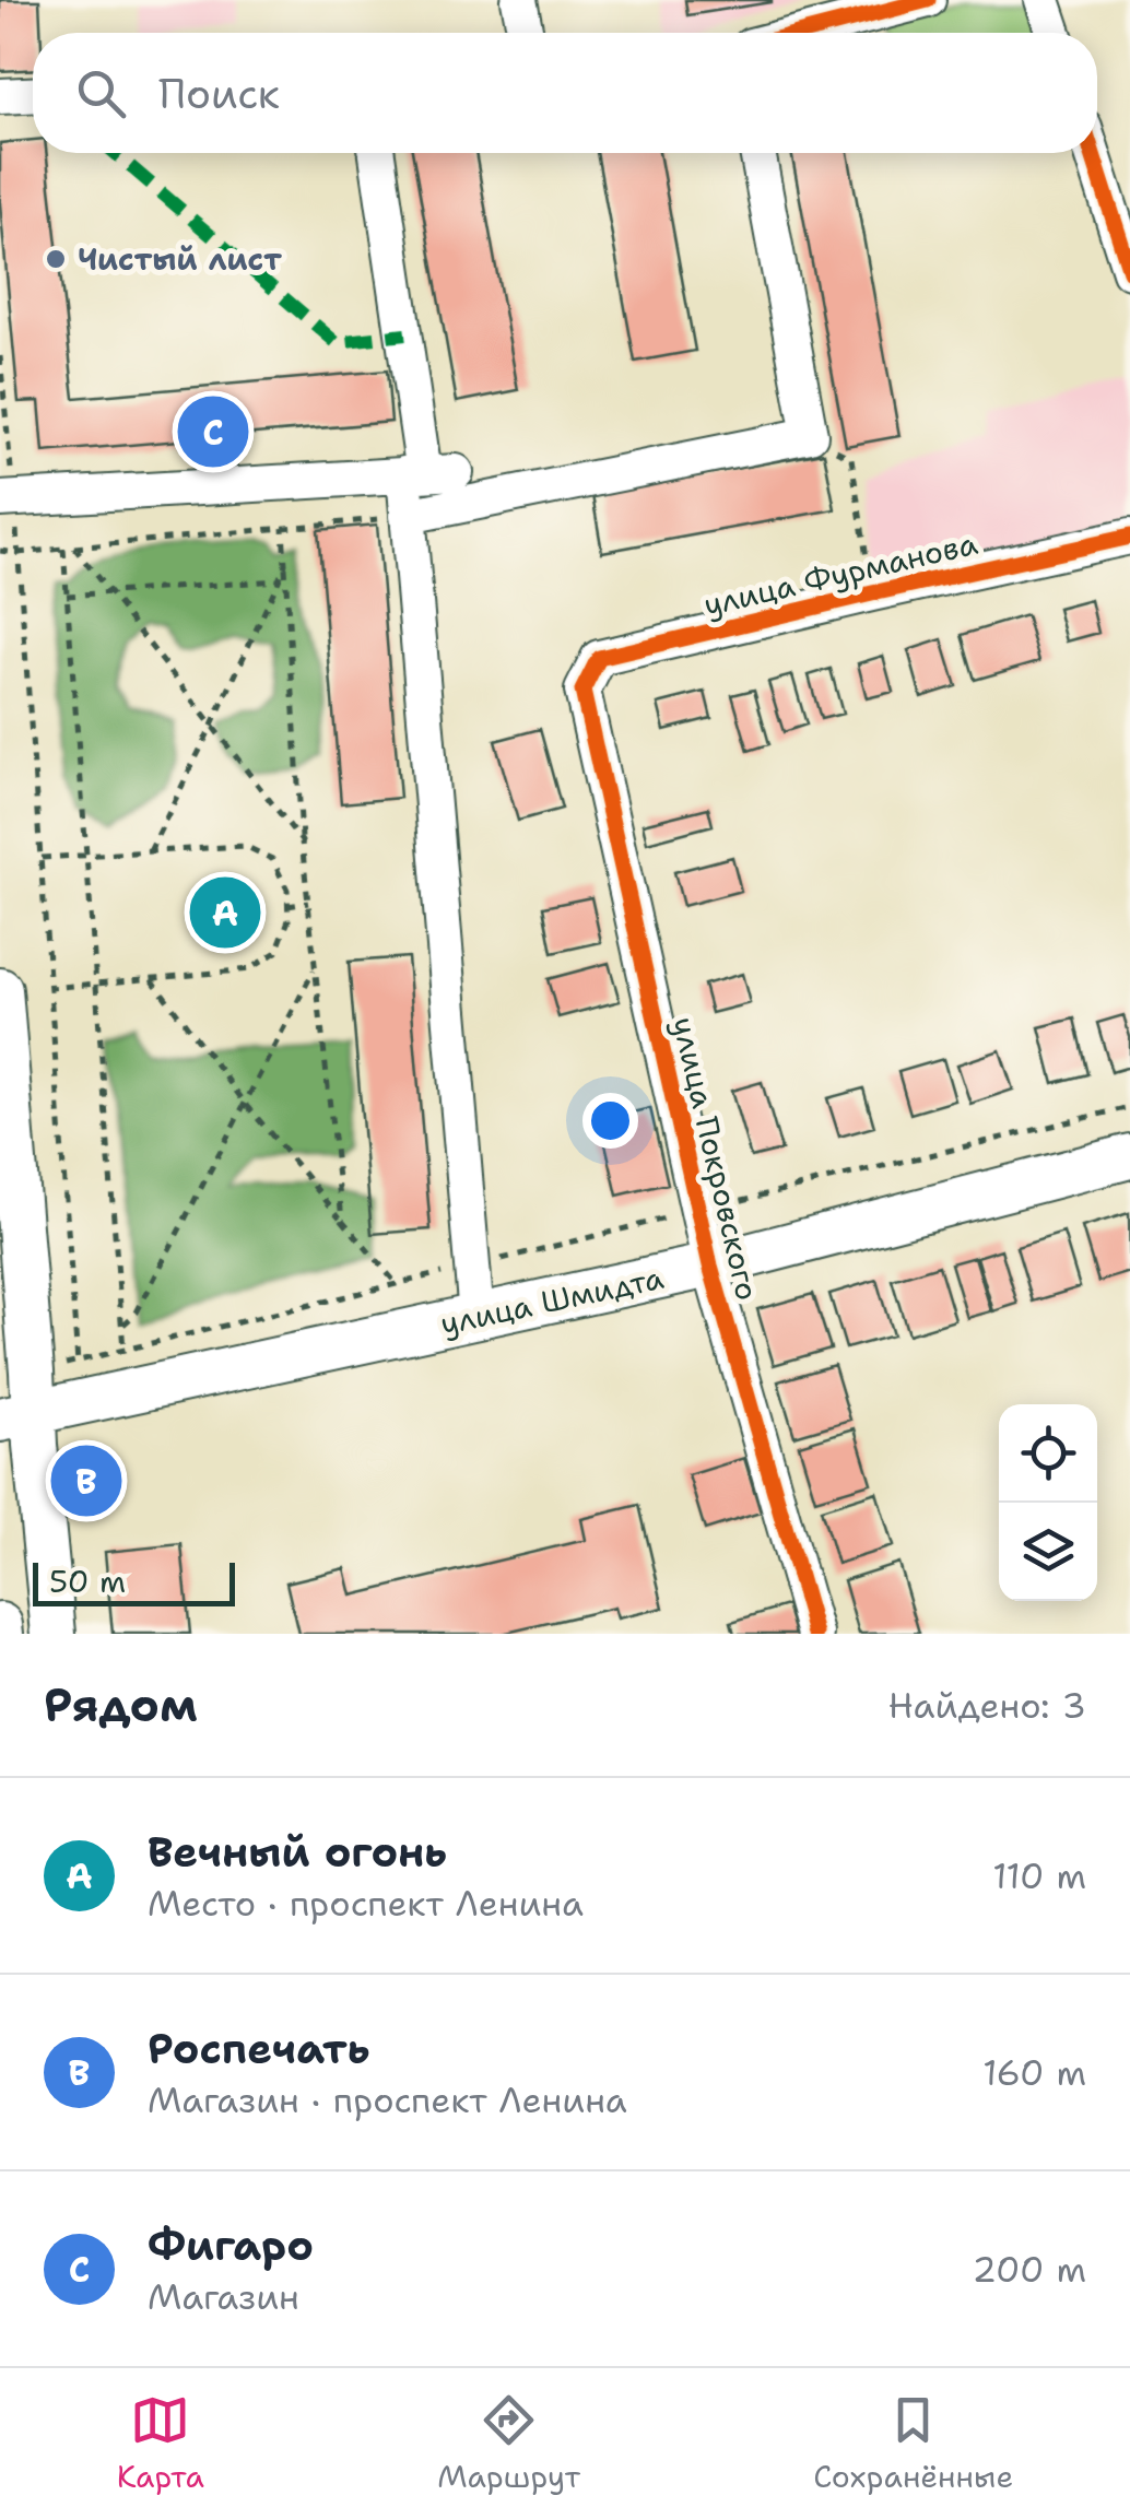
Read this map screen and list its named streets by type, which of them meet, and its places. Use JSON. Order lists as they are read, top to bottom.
{
  "streets": {
    "main road": ["улица Шмидта"],
    "street": ["улица Фурманова", "улица Покровского"]
  },
  "crossings": [
    ["улица Фурманова", "улица Покровского"],
    ["улица Покровского", "улица Шмидта"]
  ],
  "places": ["Чистый лист"],
  "scale_bar": "50 m",
  "page": {
    "search": "Поиск",
    "pins": ["C", "A", "B"],
    "scale": "50 m",
    "heading": ["Рядом", "Найдено: 3"],
    "list": [
      {
        "mark": "A",
        "name": "Вечный огонь",
        "note": "Место · проспект Ленина",
        "value": "110 m"
      },
      {
        "mark": "B",
        "name": "Роспечать",
        "note": "Магазин · проспект Ленина",
        "value": "160 m"
      },
      {
        "mark": "C",
        "name": "Фигаро",
        "note": "Магазин",
        "value": "200 m"
      }
    ],
    "nav": ["Карта", "Маршрут", "Сохранённые"]
  }
}
